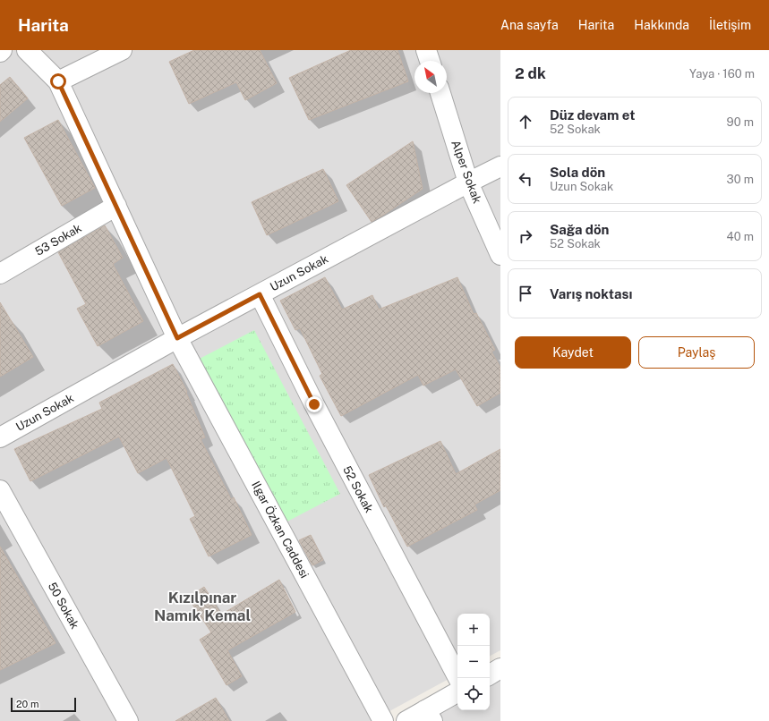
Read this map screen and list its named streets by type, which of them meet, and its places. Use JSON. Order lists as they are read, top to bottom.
{
  "streets": {
    "street": [
      "Alper Sokak",
      "53 Sokak",
      "Uzun Sokak",
      "52 Sokak",
      "Ilgar Özkan Caddesi",
      "50 Sokak"
    ]
  },
  "crossings": [
    ["Alper Sokak", "Uzun Sokak"],
    ["Uzun Sokak", "52 Sokak"],
    ["Uzun Sokak", "Ilgar Özkan Caddesi"]
  ],
  "districts": ["Kızılpınar Namık Kemal"],
  "scale_bar": "20 m",
  "north": "top left",
  "page": {
    "header": "Harita",
    "nav": [
      "Ana sayfa",
      "Harita",
      "Hakkında",
      "İletişim"
    ],
    "heading": ["2 dk", "Yaya · 160 m"],
    "list": [
      ["Düz devam et", "52 Sokak", "90 m"],
      ["Sola dön", "Uzun Sokak", "30 m"],
      ["Sağa dön", "52 Sokak", "40 m"],
      "Varış noktası"
    ],
    "buttons": ["Kaydet", "Paylaş"],
    "map_buttons": ["+", "−"],
    "scale": "20 m"
  }
}
